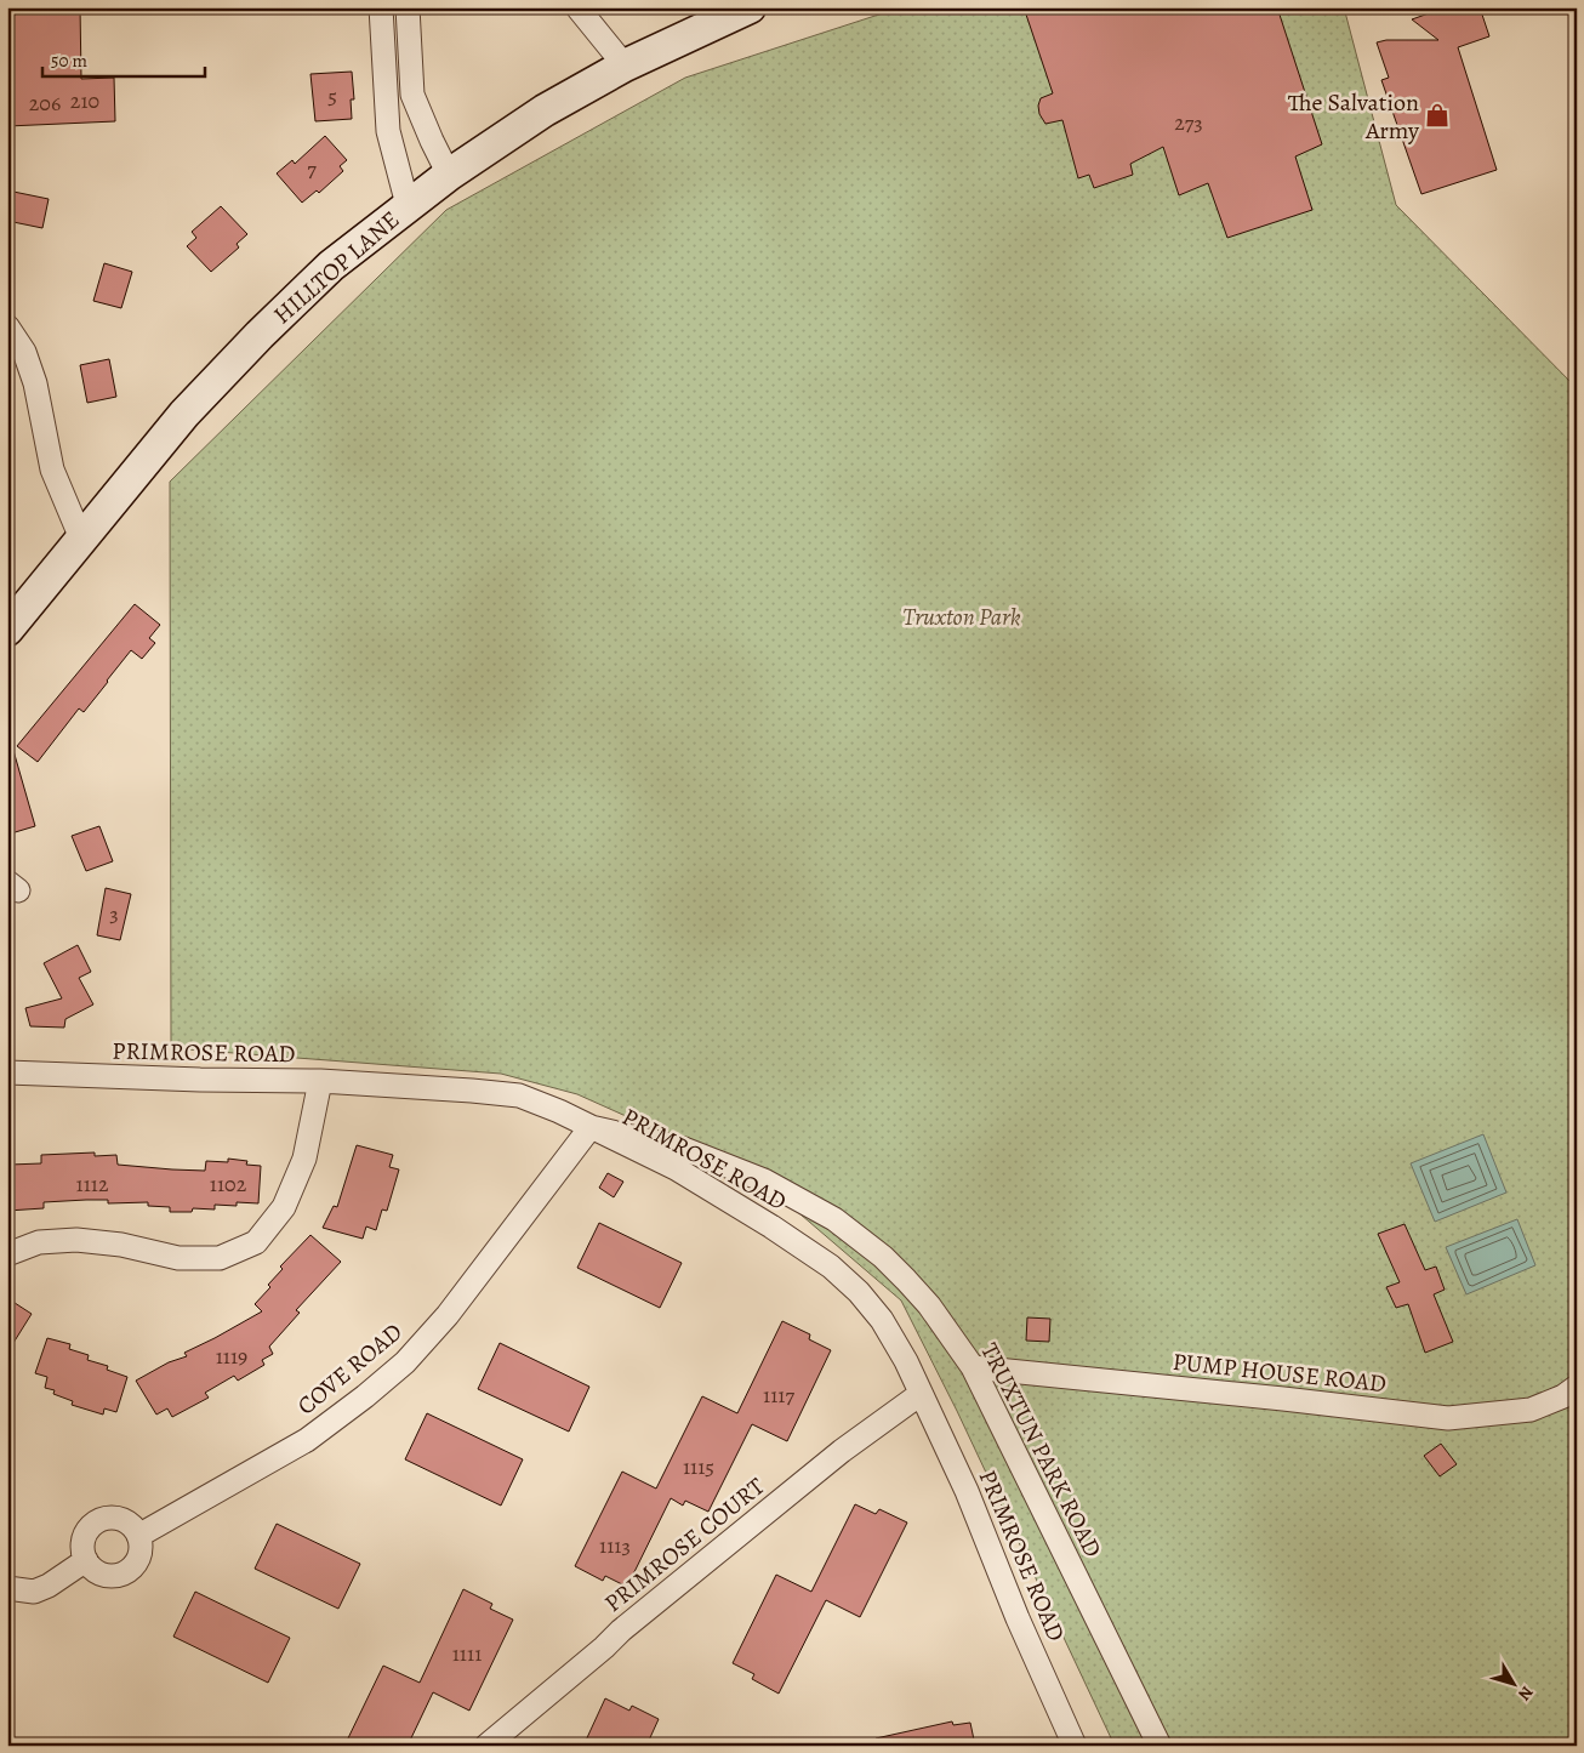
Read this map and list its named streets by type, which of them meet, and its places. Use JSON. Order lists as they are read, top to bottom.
{
  "streets": {
    "street": [
      "HILLTOP LANE",
      "PRIMROSE ROAD",
      "COVE ROAD",
      "PUMP HOUSE ROAD",
      "TRUXTUN PARK ROAD",
      "PRIMROSE COURT"
    ]
  },
  "crossings": [
    ["PRIMROSE ROAD", "COVE ROAD"],
    ["PRIMROSE ROAD", "TRUXTUN PARK ROAD"],
    ["PRIMROSE ROAD", "PRIMROSE COURT"],
    ["COVE ROAD", "TRUXTUN PARK ROAD"],
    ["PUMP HOUSE ROAD", "TRUXTUN PARK ROAD"]
  ],
  "parks": ["Truxton Park"],
  "places": {
    "shop": ["The Salvation Army"]
  },
  "house_numbers": [
    "5",
    "210",
    "206",
    "273",
    "7",
    "3",
    "1112",
    "1102",
    "1119",
    "1117",
    "1115",
    "1113",
    "1111"
  ],
  "scale_bar": "50 m",
  "north": "bottom right"
}
